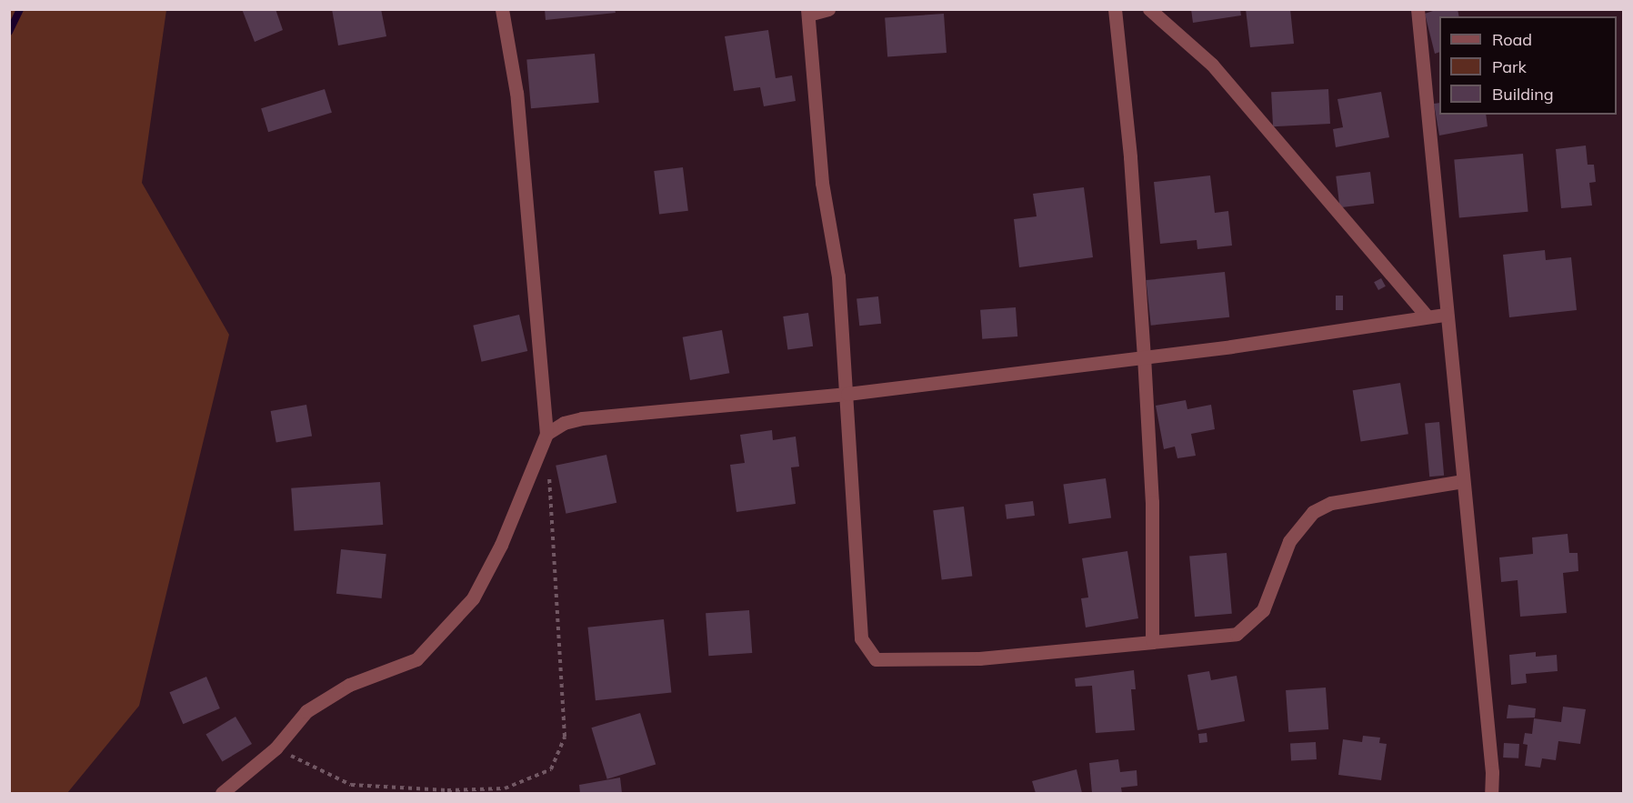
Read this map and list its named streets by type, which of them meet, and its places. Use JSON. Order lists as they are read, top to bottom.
{
  "legend": ["Road", "Park", "Building"]
}
